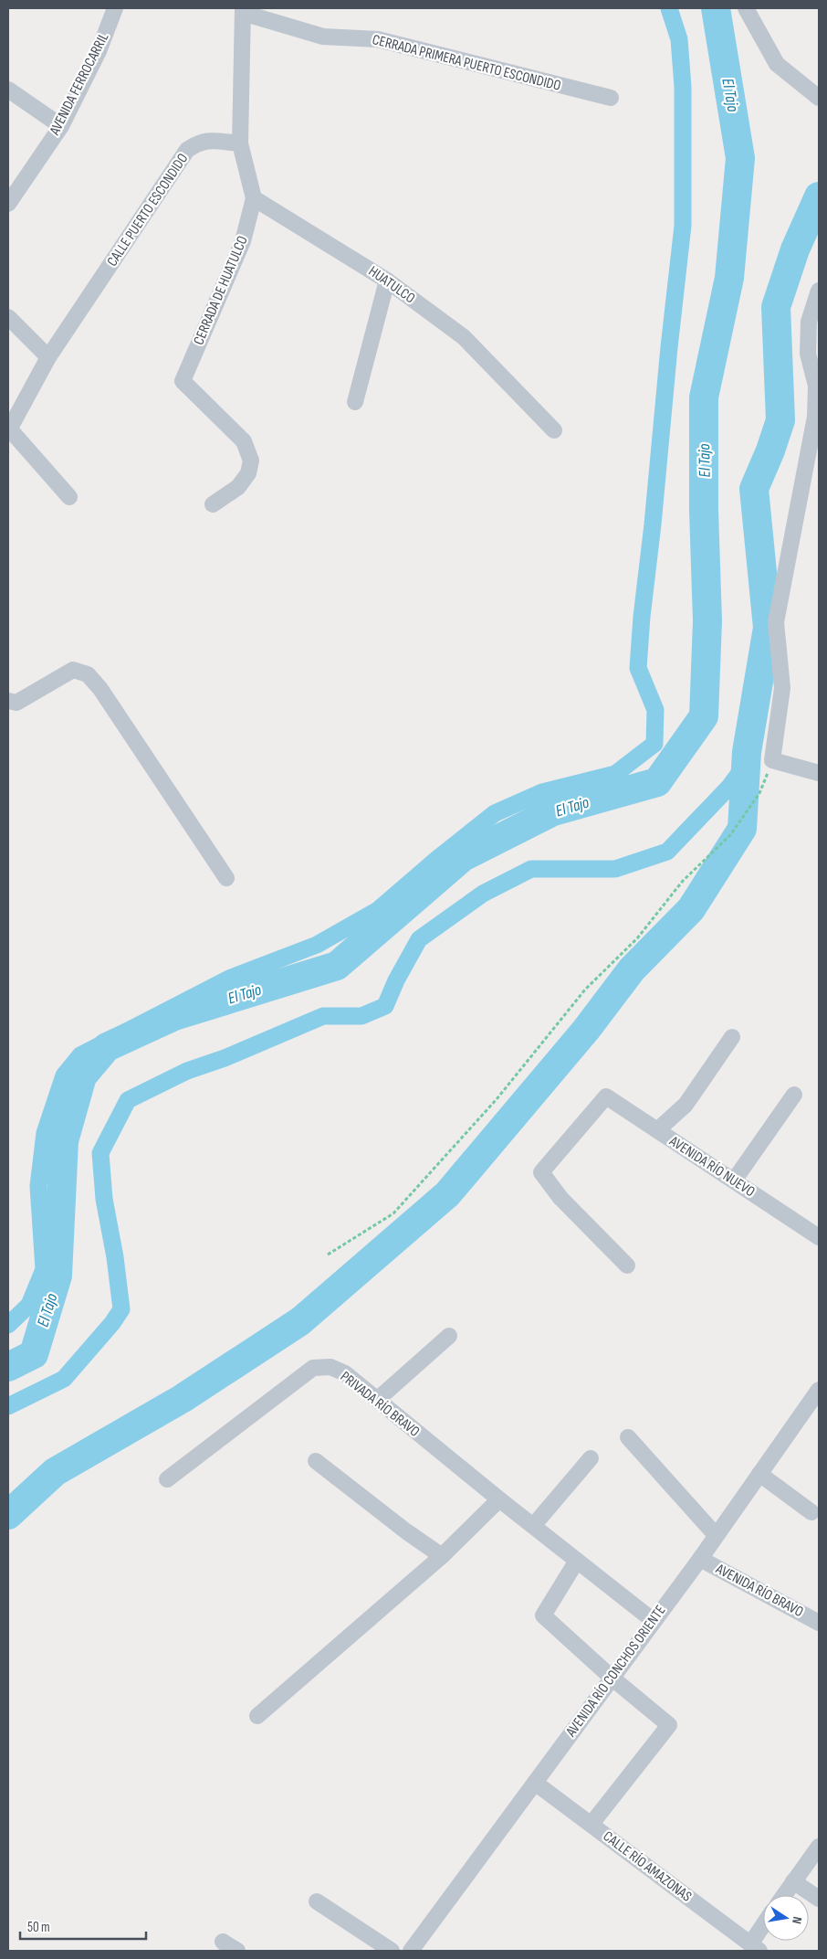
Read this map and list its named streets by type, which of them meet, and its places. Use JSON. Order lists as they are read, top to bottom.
{
  "streets": {
    "street": [
      "CERRADA PRIMERA PUERTO ESCONDIDO",
      "AVENIDA FERROCARRIL",
      "CALLE PUERTO ESCONDIDO",
      "HUATULCO",
      "CERRADA DE HUATULCO",
      "AVENIDA RÍO NUEVO",
      "PRIVADA RÍO BRAVO",
      "AVENIDA RÍO BRAVO",
      "AVENIDA RÍO CONCHOS ORIENTE",
      "CALLE RÍO AMAZONAS"
    ]
  },
  "crossings": [
    ["HUATULCO", "CERRADA DE HUATULCO"],
    ["PRIVADA RÍO BRAVO", "AVENIDA RÍO CONCHOS ORIENTE"],
    ["AVENIDA RÍO BRAVO", "AVENIDA RÍO CONCHOS ORIENTE"],
    ["AVENIDA RÍO CONCHOS ORIENTE", "CALLE RÍO AMAZONAS"]
  ],
  "water": ["El Tajo"],
  "scale_bar": "50 m",
  "north": "right"
}
